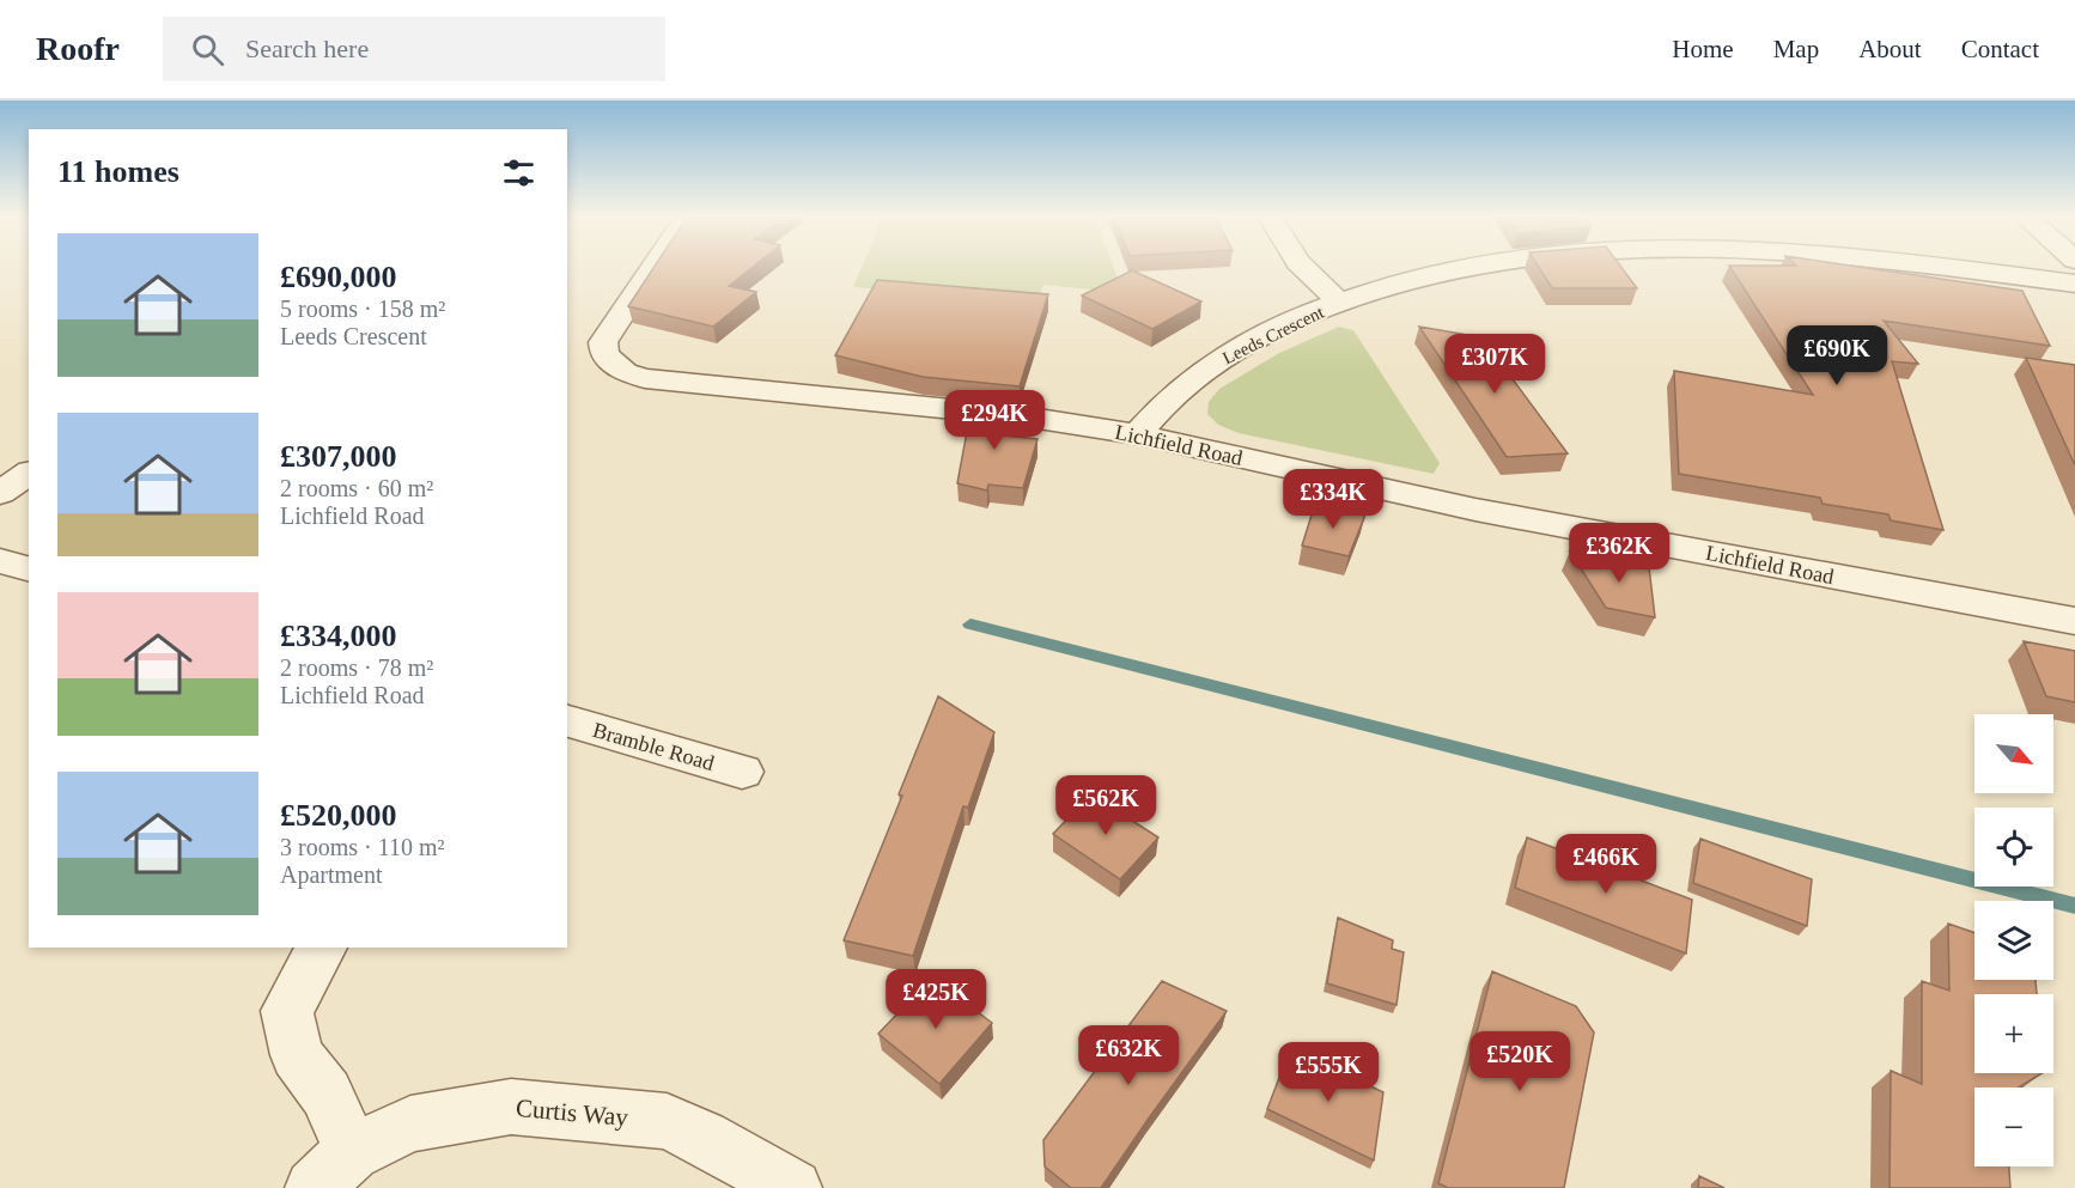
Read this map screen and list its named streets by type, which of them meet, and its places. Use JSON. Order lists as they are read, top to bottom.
{
  "streets": {
    "street": [
      "Leeds Crescent",
      "Lichfield Road",
      "Bramble Road",
      "Curtis Way"
    ]
  },
  "crossings": [
    ["Leeds Crescent", "Lichfield Road"]
  ],
  "north": "bottom right",
  "page": {
    "header": "Roofr",
    "search": "Search here",
    "nav": [
      "Home",
      "Map",
      "About",
      "Contact"
    ],
    "heading": "11 homes",
    "list": [
      {
        "name": "£690,000",
        "note": "5 rooms · 158 m² · Leeds Crescent"
      },
      {
        "name": "£307,000",
        "note": "2 rooms · 60 m² · Lichfield Road"
      },
      {
        "name": "£334,000",
        "note": "2 rooms · 78 m² · Lichfield Road"
      },
      {
        "name": "£520,000",
        "note": "3 rooms · 110 m² · Apartment"
      }
    ],
    "price": [
      "£690K",
      "£307K",
      "£294K",
      "£334K",
      "£362K",
      "£562K",
      "£466K",
      "£425K",
      "£632K",
      "£520K",
      "£555K"
    ],
    "map_buttons": ["+", "−"]
  }
}
